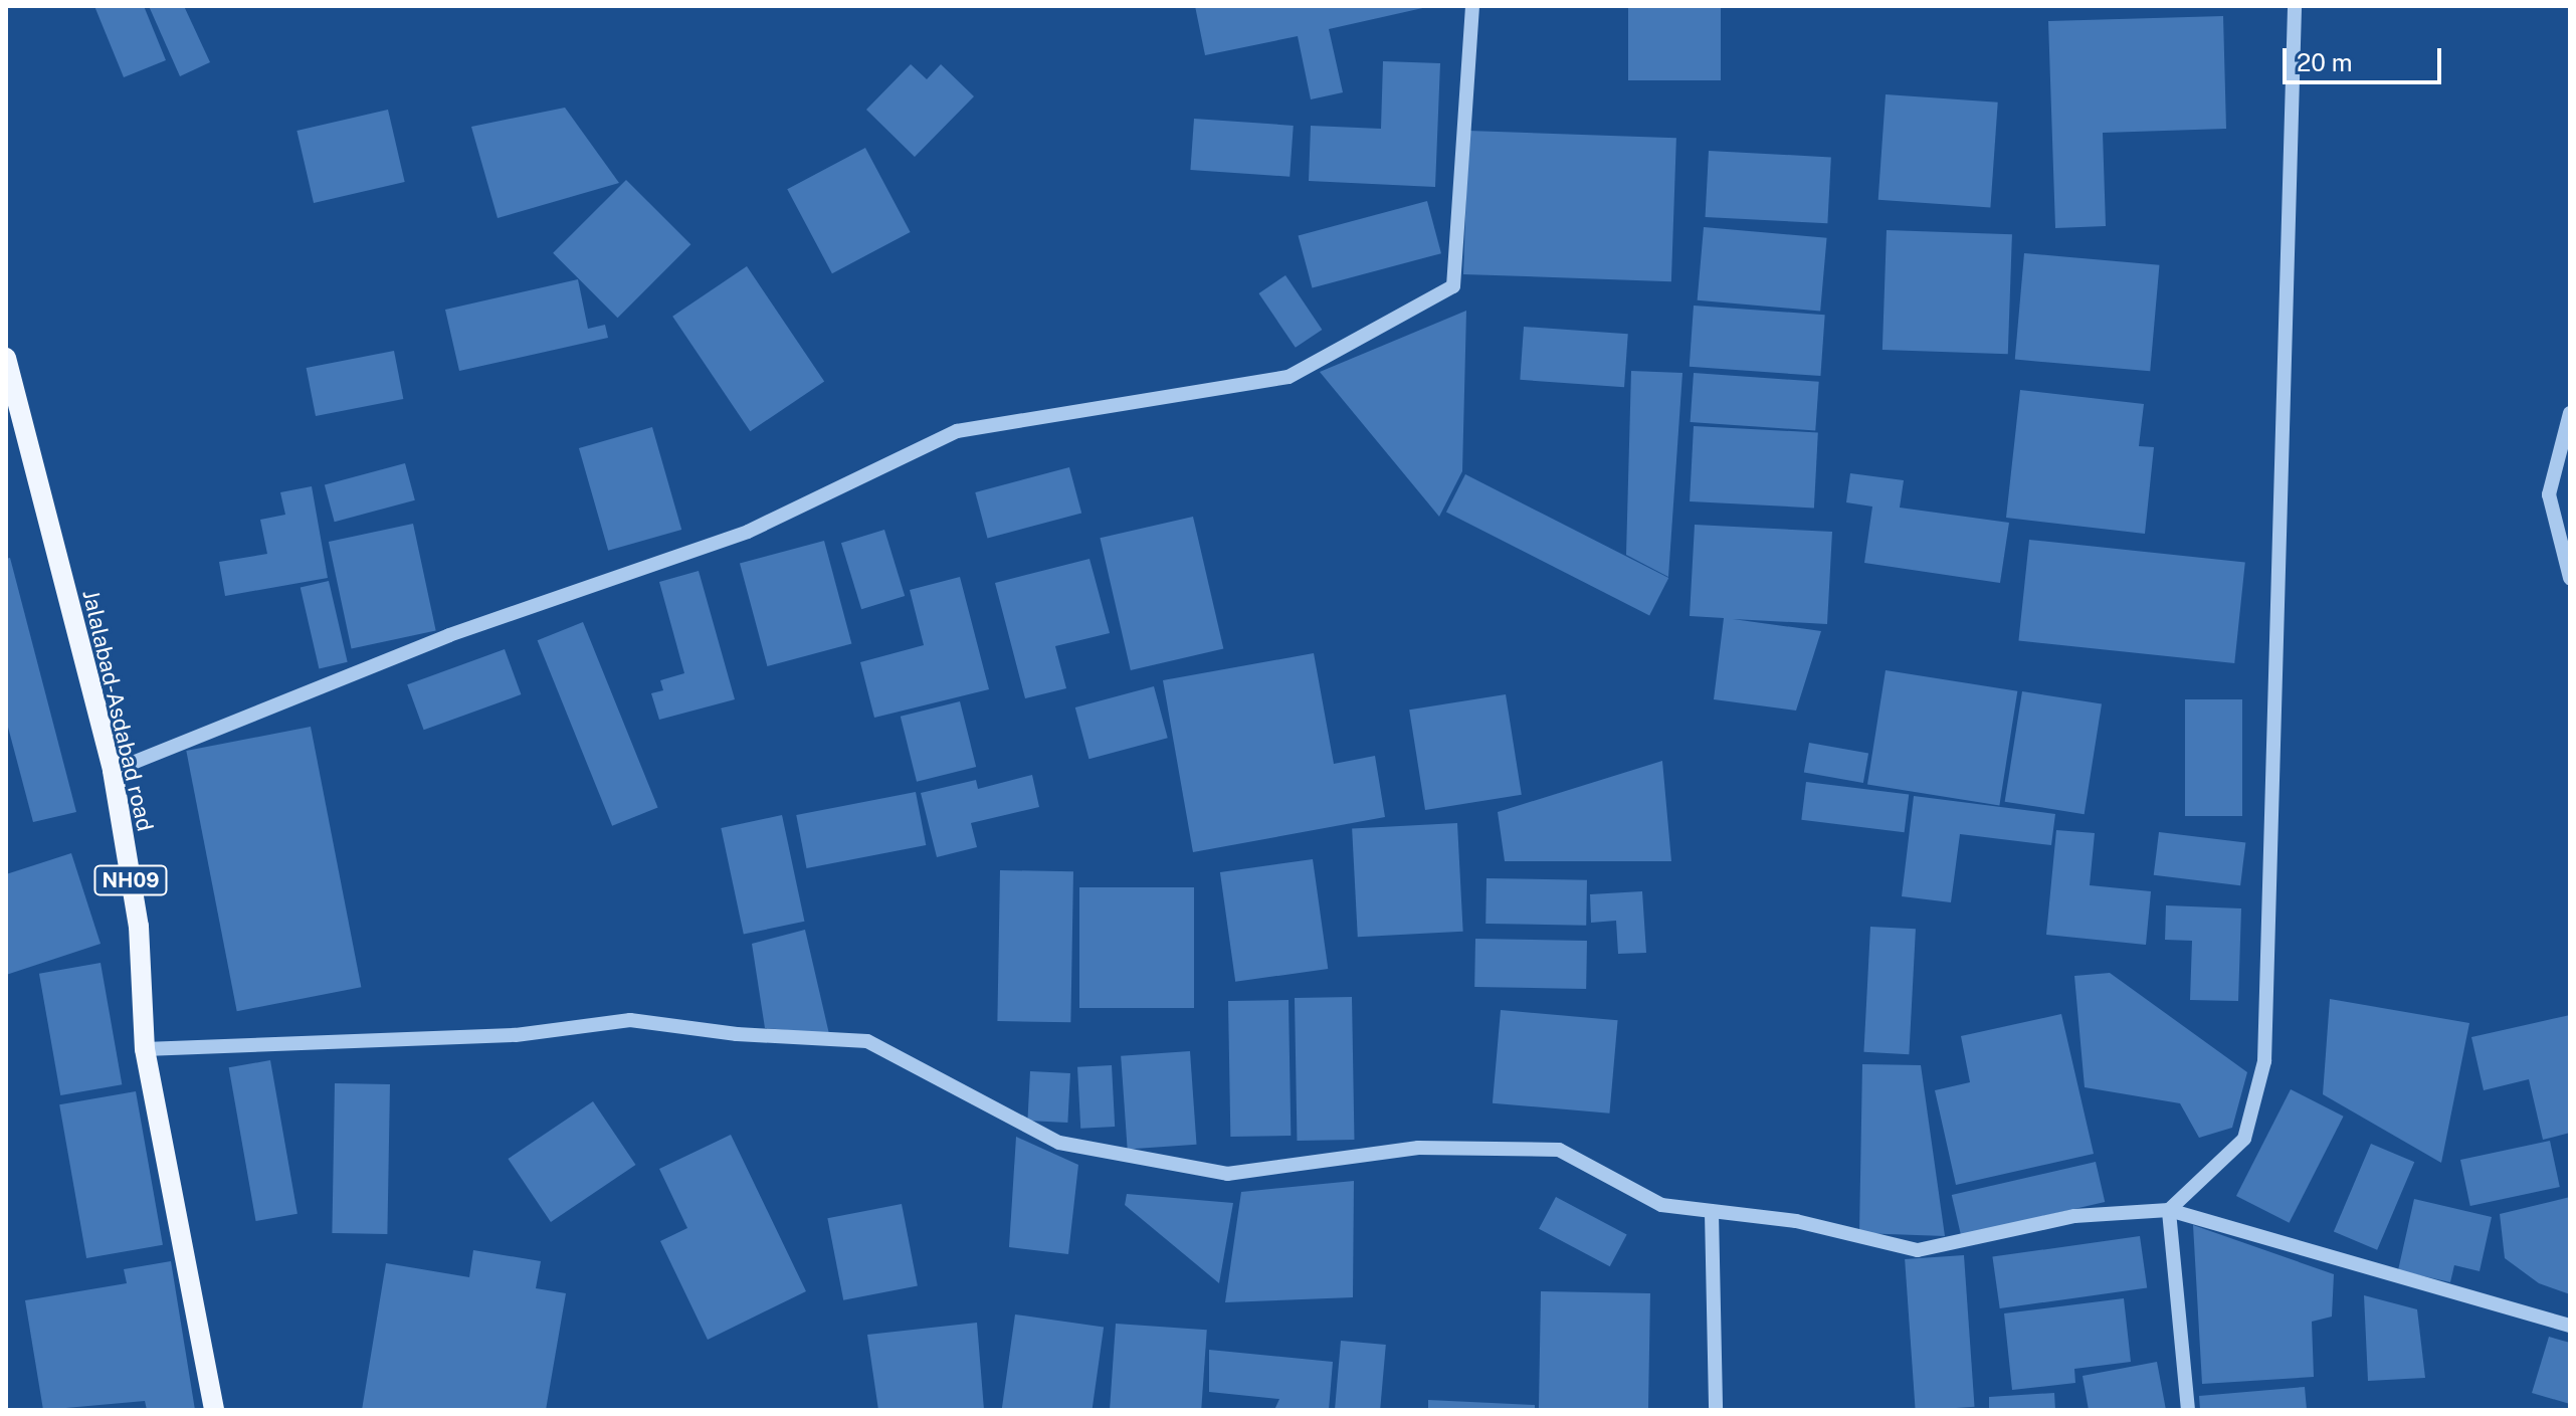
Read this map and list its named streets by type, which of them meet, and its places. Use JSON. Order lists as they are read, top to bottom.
{
  "streets": {
    "main road": ["Jalalabad-Asdabad road", "NH09"]
  },
  "scale_bar": "20 m"
}
